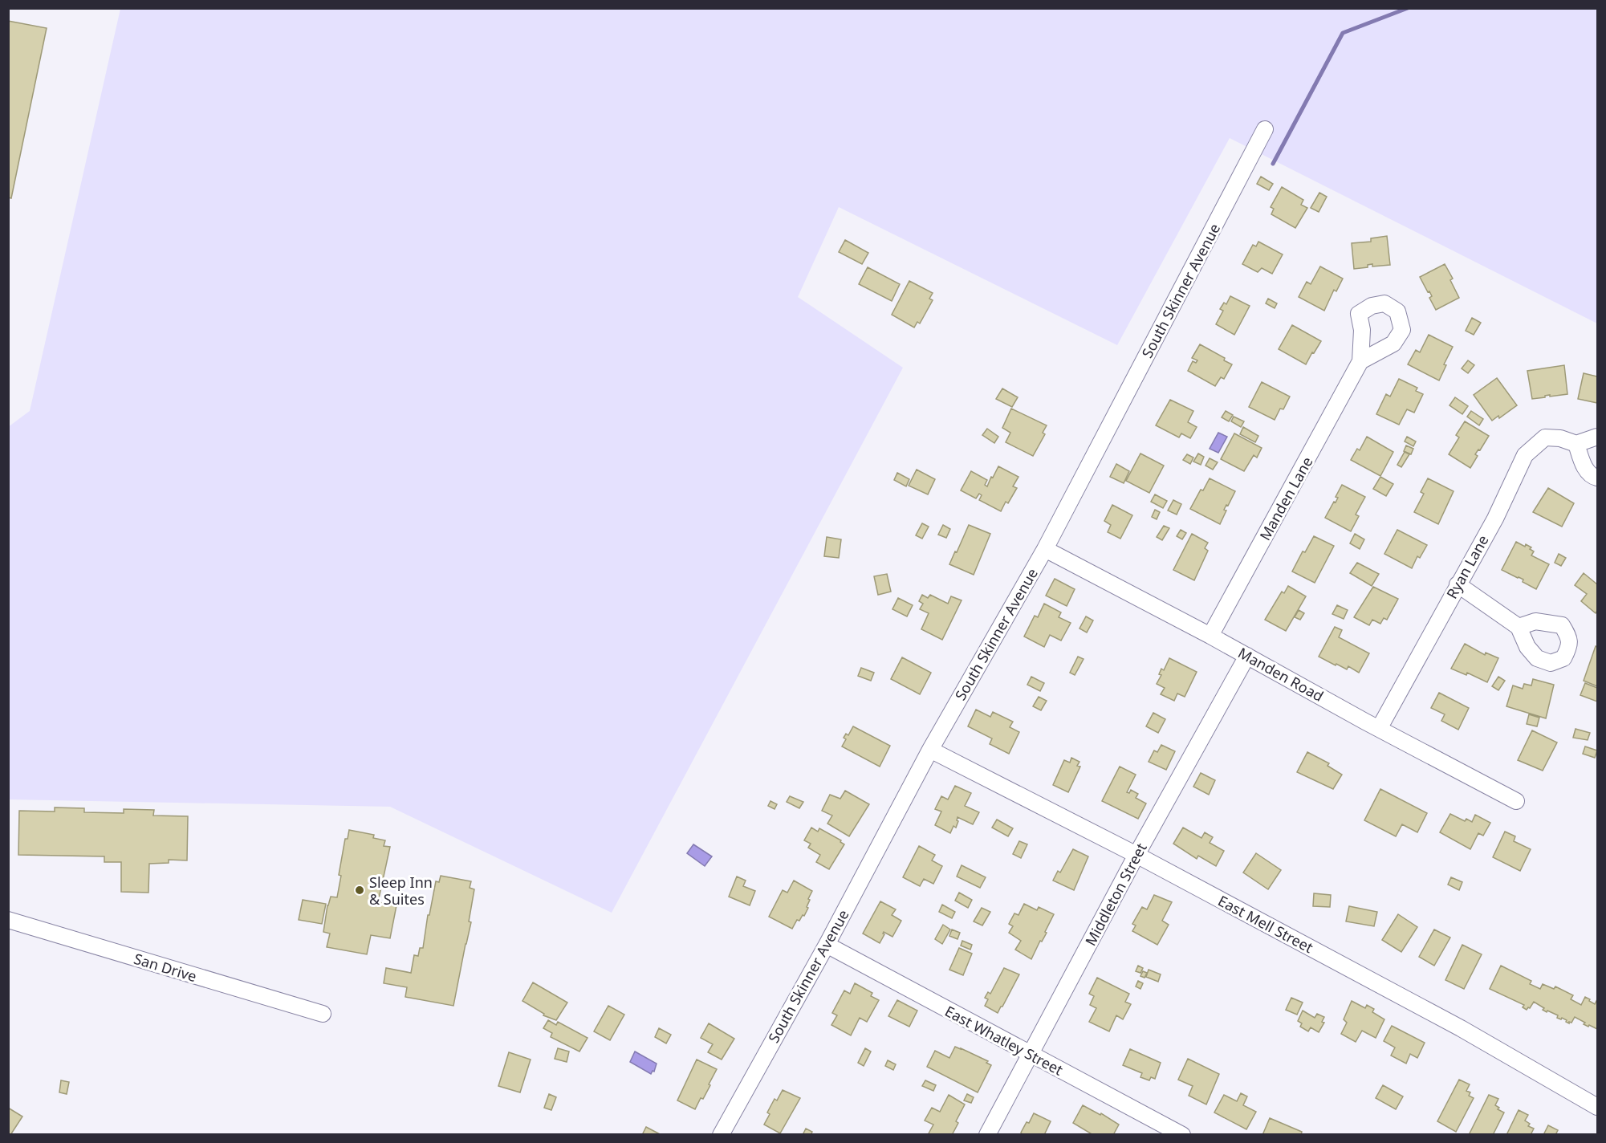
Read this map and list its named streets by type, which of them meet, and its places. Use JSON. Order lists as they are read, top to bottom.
{
  "streets": {
    "street": [
      "South Skinner Avenue",
      "Manden Lane",
      "Ryan Lane",
      "Manden Road",
      "Middleton Street",
      "East Mell Street",
      "San Drive",
      "East Whatley Street"
    ]
  },
  "crossings": [
    ["South Skinner Avenue", "Manden Road"],
    ["South Skinner Avenue", "East Mell Street"],
    ["South Skinner Avenue", "East Whatley Street"],
    ["Manden Lane", "Manden Road"],
    ["Ryan Lane", "Manden Road"],
    ["Manden Road", "Middleton Street"],
    ["Middleton Street", "East Mell Street"],
    ["Middleton Street", "East Whatley Street"]
  ],
  "places": ["Sleep Inn & Suites"]
}
